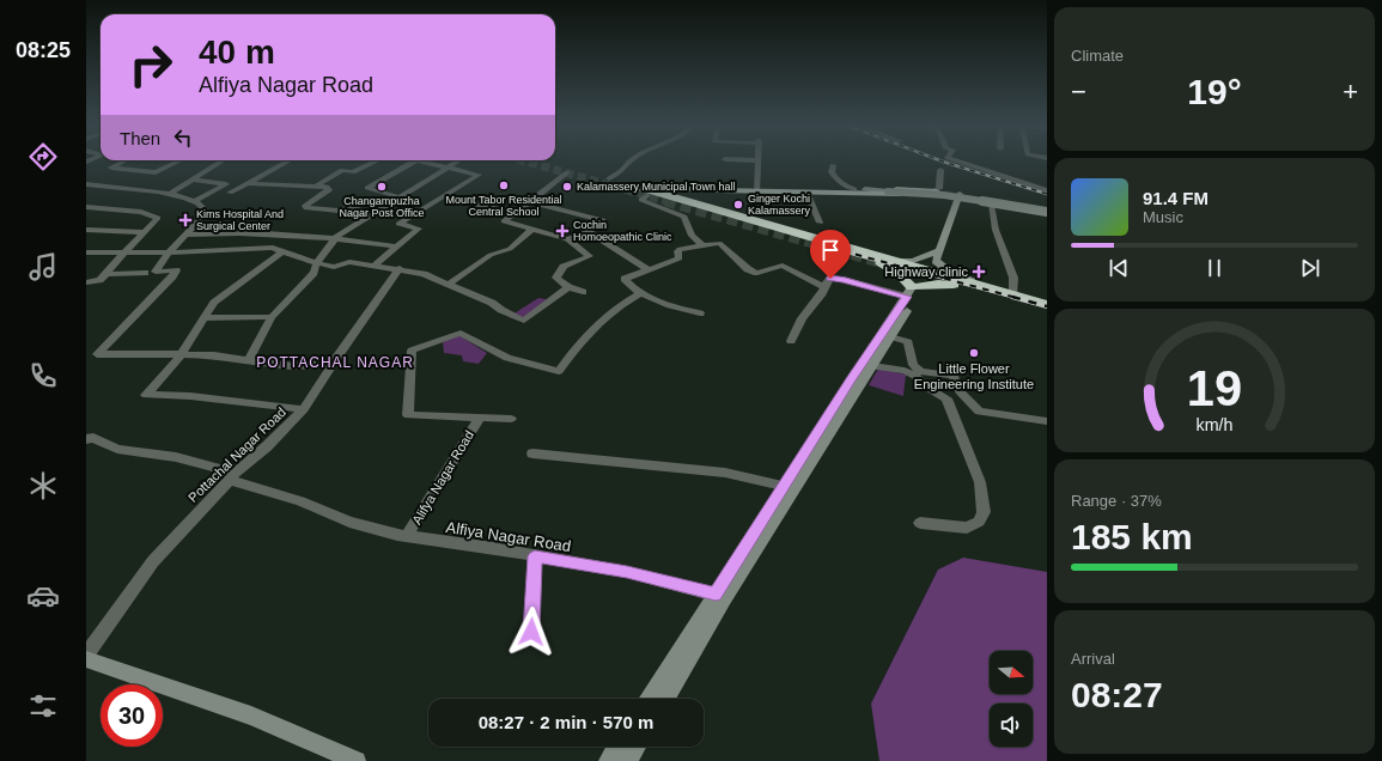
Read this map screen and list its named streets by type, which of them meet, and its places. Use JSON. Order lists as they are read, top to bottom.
{
  "streets": {
    "street": ["Pottachal Nagar Road", "Alifya Nagar Road", "Alfiya Nagar Road"]
  },
  "crossings": [
    ["Pottachal Nagar Road", "Alfiya Nagar Road"],
    ["Alifya Nagar Road", "Alfiya Nagar Road"]
  ],
  "districts": ["POTTACHAL NAGAR"],
  "places": {
    "other": [
      "Mount Tabor Residential Central School",
      "Changampuzha Nagar Post Office",
      "Kalamassery Municipal Town hall",
      "Ginger Kochi Kalamassery",
      "Little Flower Engineering Institute"
    ],
    "health": ["Kims Hospital And Surgical Center", "Cochin Homoeopathic Clinic", "Highway clinic"]
  },
  "north": "right",
  "page": {
    "tabs": "08:25",
    "tile": [
      "Climate",
      ["Range · 37%", "185 km"],
      ["Arrival", "08:27"]
    ],
    "turn": ["40 m", "Alfiya Nagar Road"],
    "heat": ["−", "19°", "+"],
    "then": "Then",
    "song": ["91.4 FM", "Music"],
    "limit": "30",
    "trip": "08:27 · 2 min · 570 m",
    "gauge": ["19", "km/h"]
  }
}
